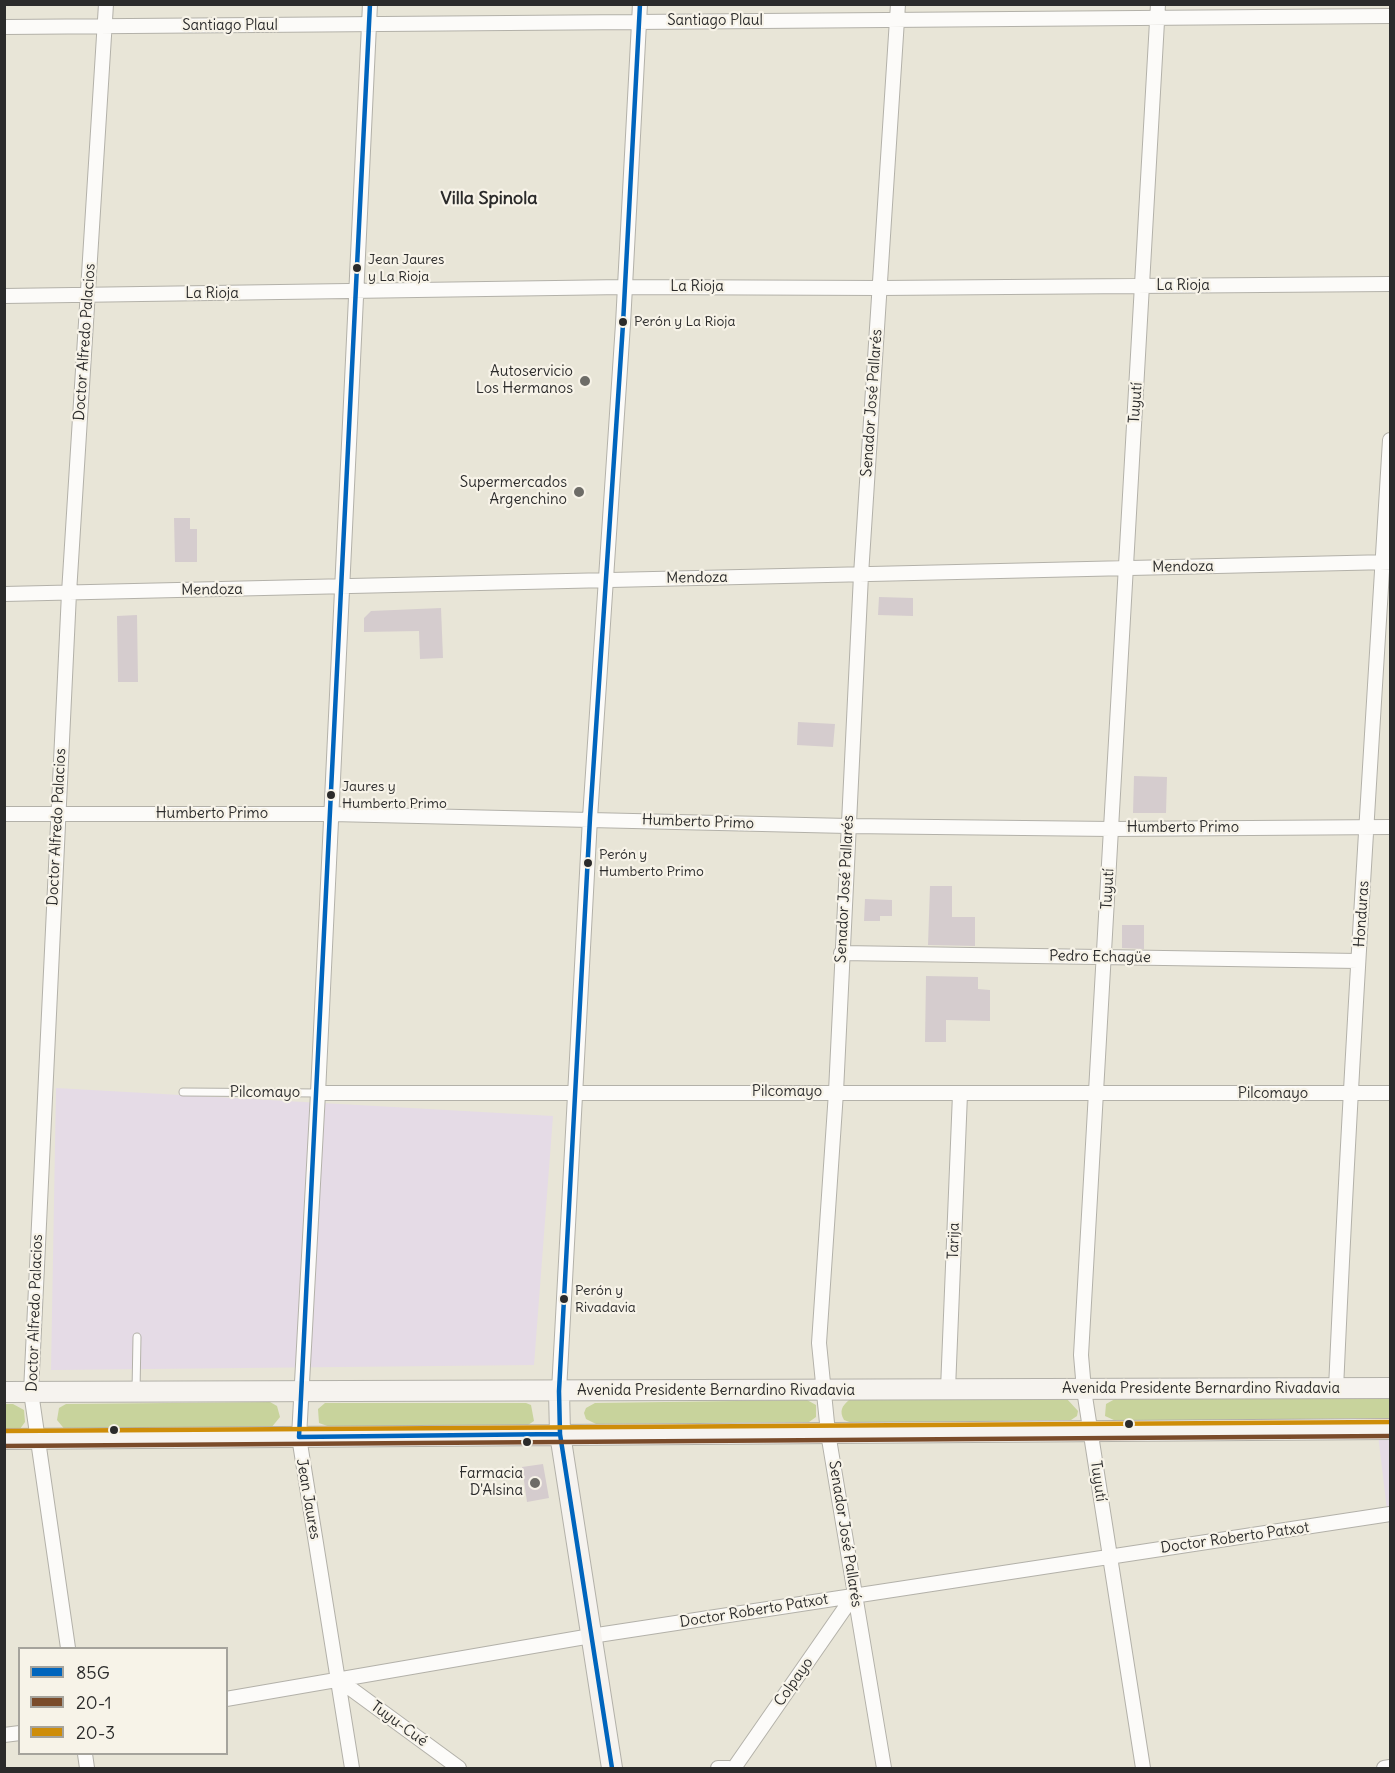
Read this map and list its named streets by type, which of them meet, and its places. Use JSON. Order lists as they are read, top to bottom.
{
  "streets": {
    "main road": ["Avenida Presidente Bernardino Rivadavia"],
    "street": [
      "Santiago Plaul",
      "La Rioja",
      "Doctor Alfredo Palacios",
      "Senador José Pallarés",
      "Tuyutí",
      "Mendoza",
      "Humberto Primo",
      "Honduras",
      "Pedro Echagüe",
      "Pilcomayo",
      "Tarija",
      "Jean Jaures",
      "Doctor Roberto Patxot",
      "Colpayo",
      "Tuyu-Cué"
    ]
  },
  "crossings": [
    ["Santiago Plaul", "Doctor Alfredo Palacios"],
    ["Santiago Plaul", "Senador José Pallarés"],
    ["Santiago Plaul", "Tuyutí"],
    ["Santiago Plaul", "Jean Jaures"],
    ["La Rioja", "Doctor Alfredo Palacios"],
    ["La Rioja", "Senador José Pallarés"],
    ["La Rioja", "Tuyutí"],
    ["La Rioja", "Jean Jaures"],
    ["Doctor Alfredo Palacios", "Mendoza"],
    ["Doctor Alfredo Palacios", "Humberto Primo"],
    ["Doctor Alfredo Palacios", "Avenida Presidente Bernardino Rivadavia"],
    ["Senador José Pallarés", "Mendoza"],
    ["Senador José Pallarés", "Humberto Primo"],
    ["Senador José Pallarés", "Pedro Echagüe"],
    ["Senador José Pallarés", "Pilcomayo"],
    ["Senador José Pallarés", "Avenida Presidente Bernardino Rivadavia"],
    ["Senador José Pallarés", "Doctor Roberto Patxot"],
    ["Senador José Pallarés", "Colpayo"],
    ["Tuyutí", "Mendoza"],
    ["Tuyutí", "Humberto Primo"],
    ["Tuyutí", "Pedro Echagüe"],
    ["Tuyutí", "Pilcomayo"],
    ["Tuyutí", "Avenida Presidente Bernardino Rivadavia"],
    ["Tuyutí", "Doctor Roberto Patxot"],
    ["Mendoza", "Honduras"],
    ["Mendoza", "Jean Jaures"],
    ["Humberto Primo", "Honduras"],
    ["Humberto Primo", "Jean Jaures"],
    ["Honduras", "Pedro Echagüe"],
    ["Honduras", "Pilcomayo"],
    ["Honduras", "Avenida Presidente Bernardino Rivadavia"],
    ["Pilcomayo", "Tarija"],
    ["Pilcomayo", "Jean Jaures"],
    ["Tarija", "Avenida Presidente Bernardino Rivadavia"],
    ["Avenida Presidente Bernardino Rivadavia", "Jean Jaures"],
    ["Jean Jaures", "Doctor Roberto Patxot"],
    ["Jean Jaures", "Tuyu-Cué"],
    ["Doctor Roberto Patxot", "Colpayo"],
    ["Doctor Roberto Patxot", "Tuyu-Cué"]
  ],
  "districts": ["Villa Spinola"],
  "places": [
    "Jean Jaures y La Rioja",
    "Perón y La Rioja",
    "Autoservicio Los Hermanos",
    "Supermercados Argenchino",
    "Jaures y Humberto Primo",
    "Perón y Humberto Primo",
    "Perón y Rivadavia",
    "Farmacia D'Alsina"
  ],
  "lines": ["transit line 85G", "transit line 20-3", "transit line 20-1"],
  "legend": ["85G", "20-1", "20-3"]
}
